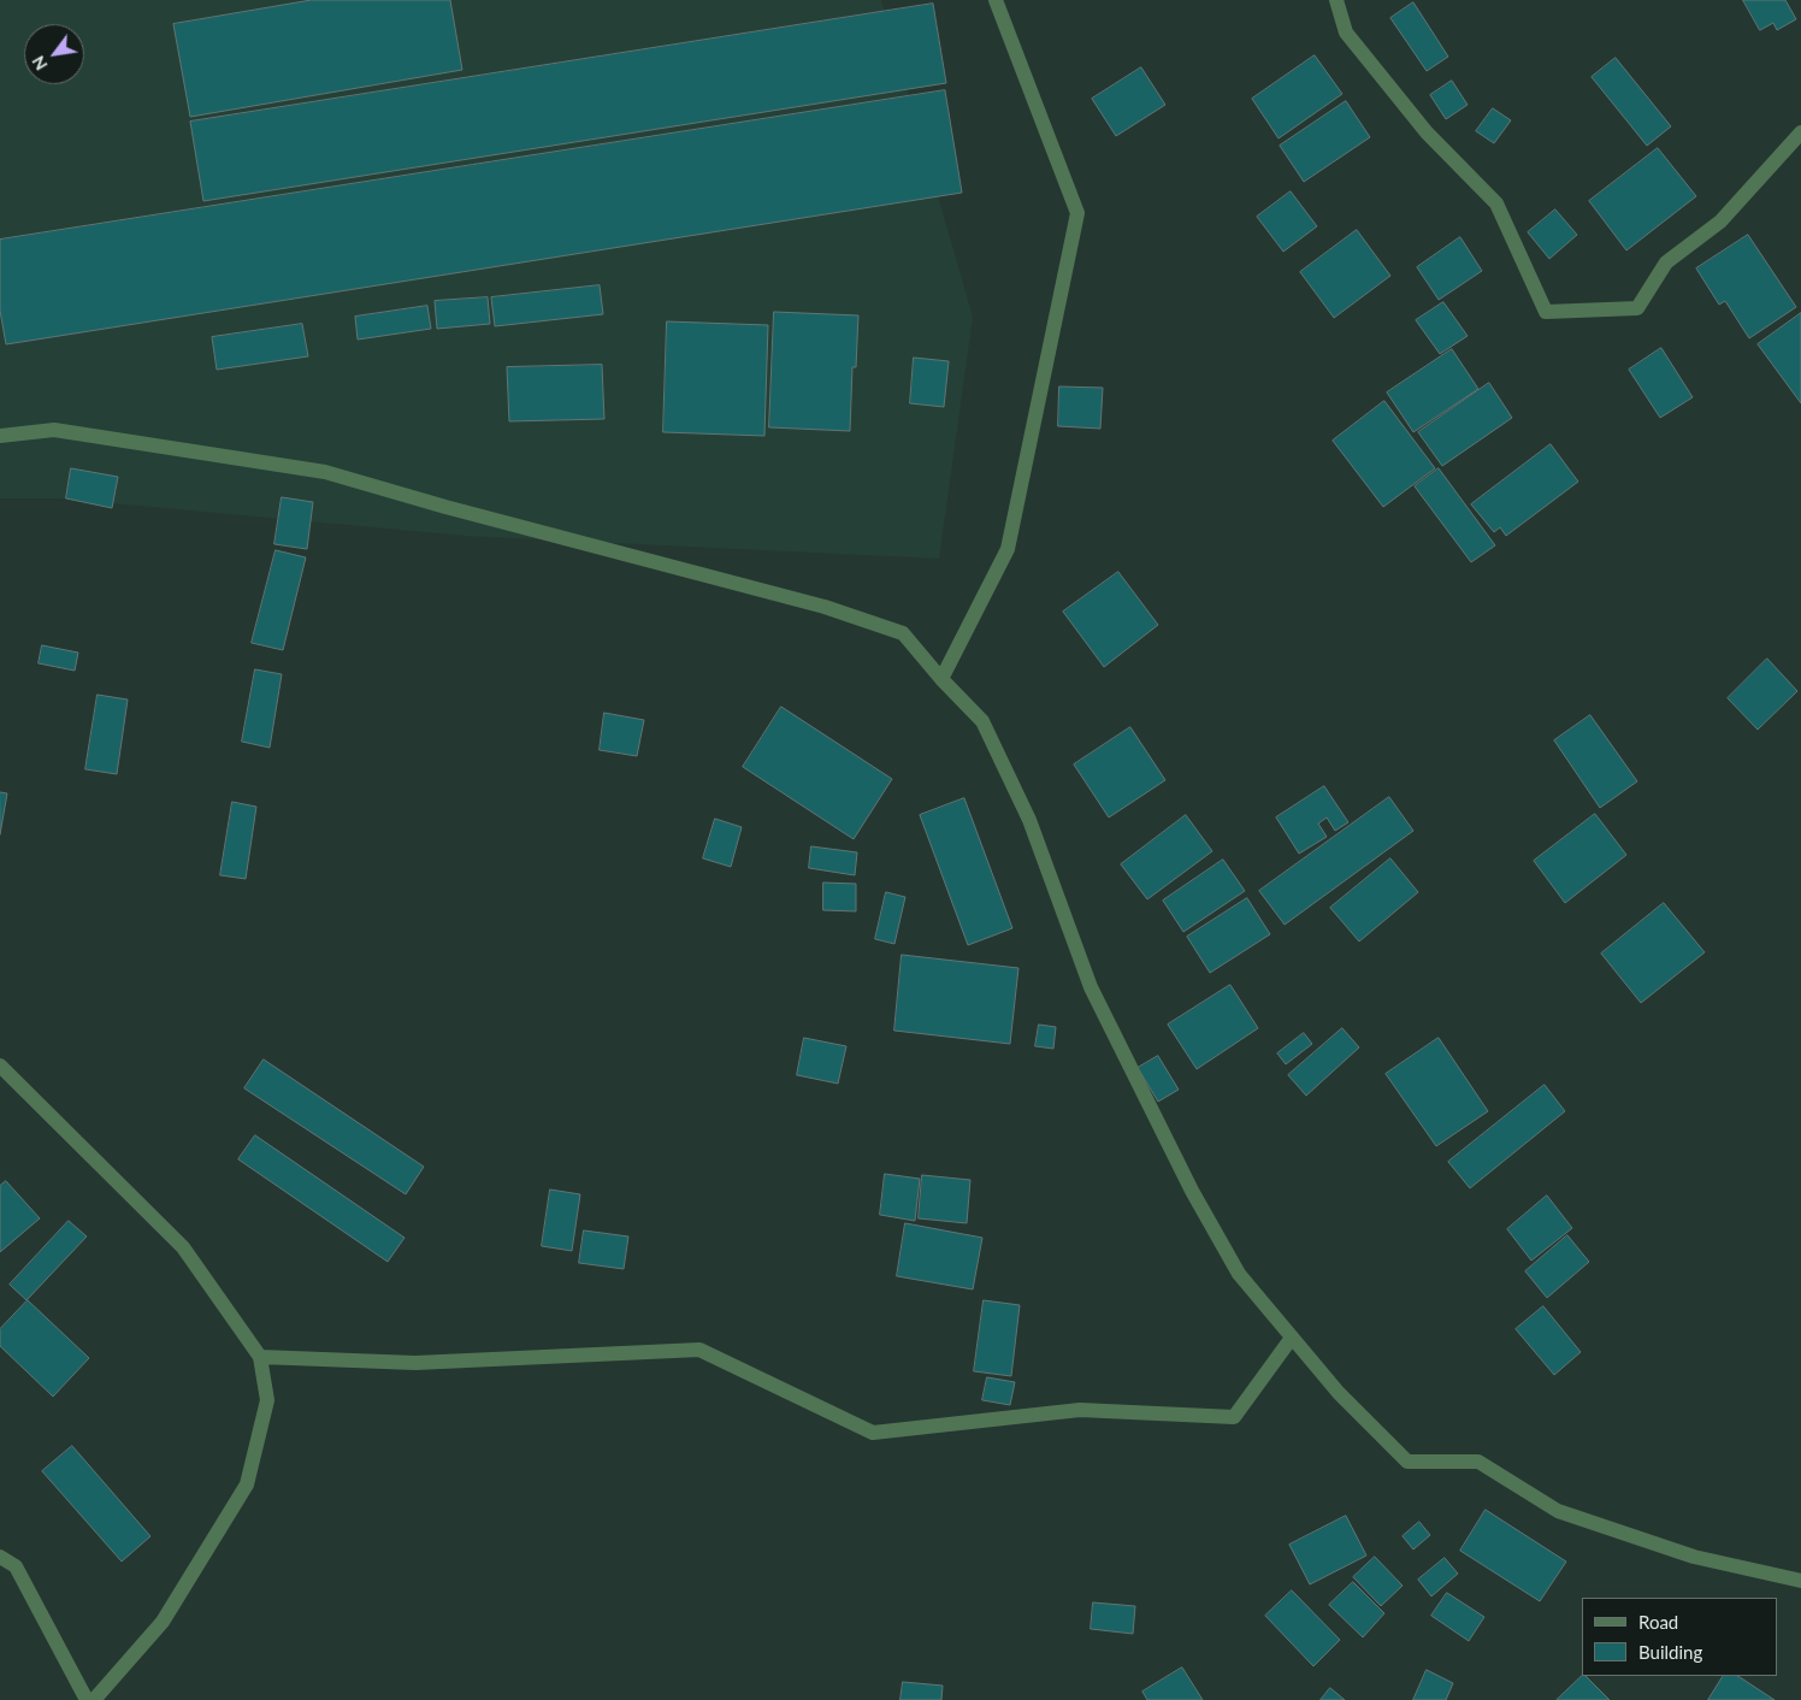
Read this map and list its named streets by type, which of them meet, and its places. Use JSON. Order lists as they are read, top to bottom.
{
  "legend": ["Road", "Building"],
  "north": "bottom left"
}
